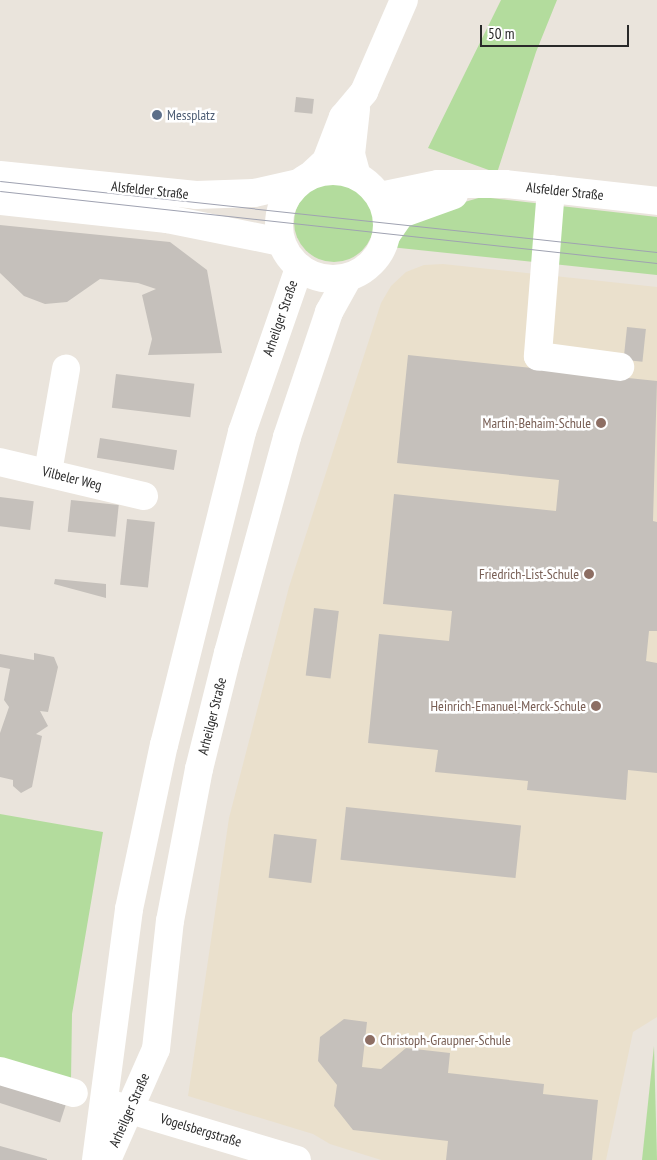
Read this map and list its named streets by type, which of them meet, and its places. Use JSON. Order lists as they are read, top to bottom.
{
  "streets": {
    "street": [
      "Alsfelder Straße",
      "Arheilger Straße",
      "Vilbeler Weg",
      "Vogelsbergstraße"
    ]
  },
  "crossings": [
    ["Alsfelder Straße", "Arheilger Straße"],
    ["Arheilger Straße", "Vogelsbergstraße"]
  ],
  "places": [
    "Messplatz",
    "Martin-Behaim-Schule",
    "Friedrich-List-Schule",
    "Heinrich-Emanuel-Merck-Schule",
    "Christoph-Graupner-Schule"
  ],
  "scale_bar": "50 m"
}
